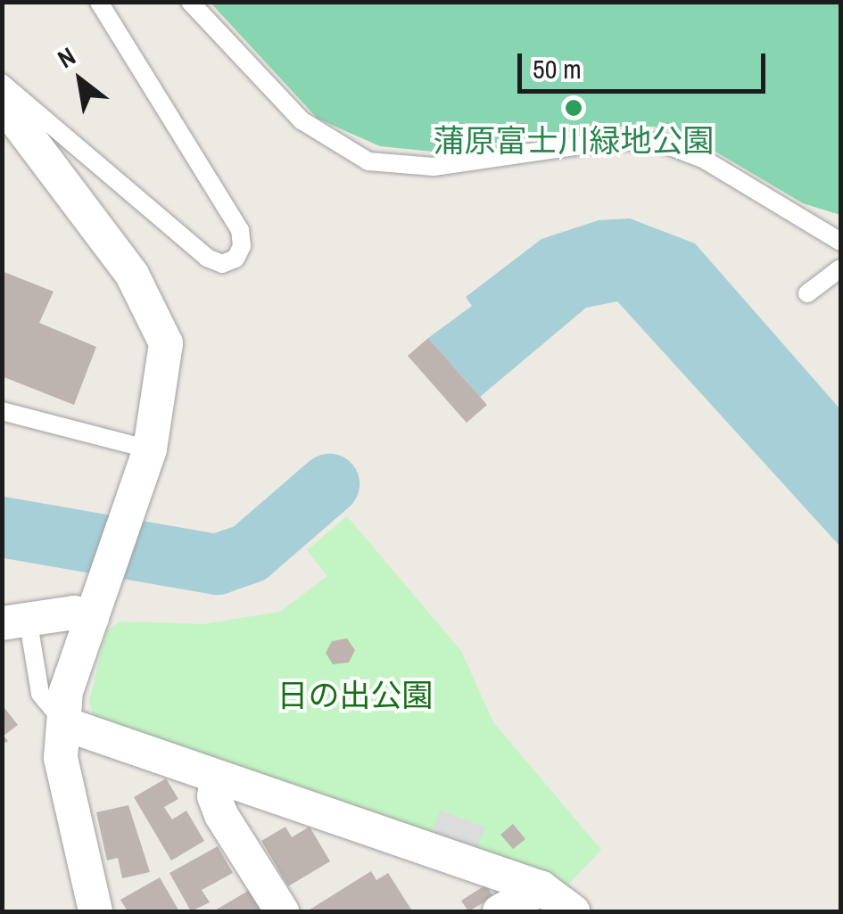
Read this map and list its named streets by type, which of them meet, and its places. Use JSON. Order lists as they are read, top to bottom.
{
  "parks": ["日の出公園"],
  "places": ["蒲原富士川緑地公園"],
  "scale_bar": "50 m",
  "north": "top left"
}
